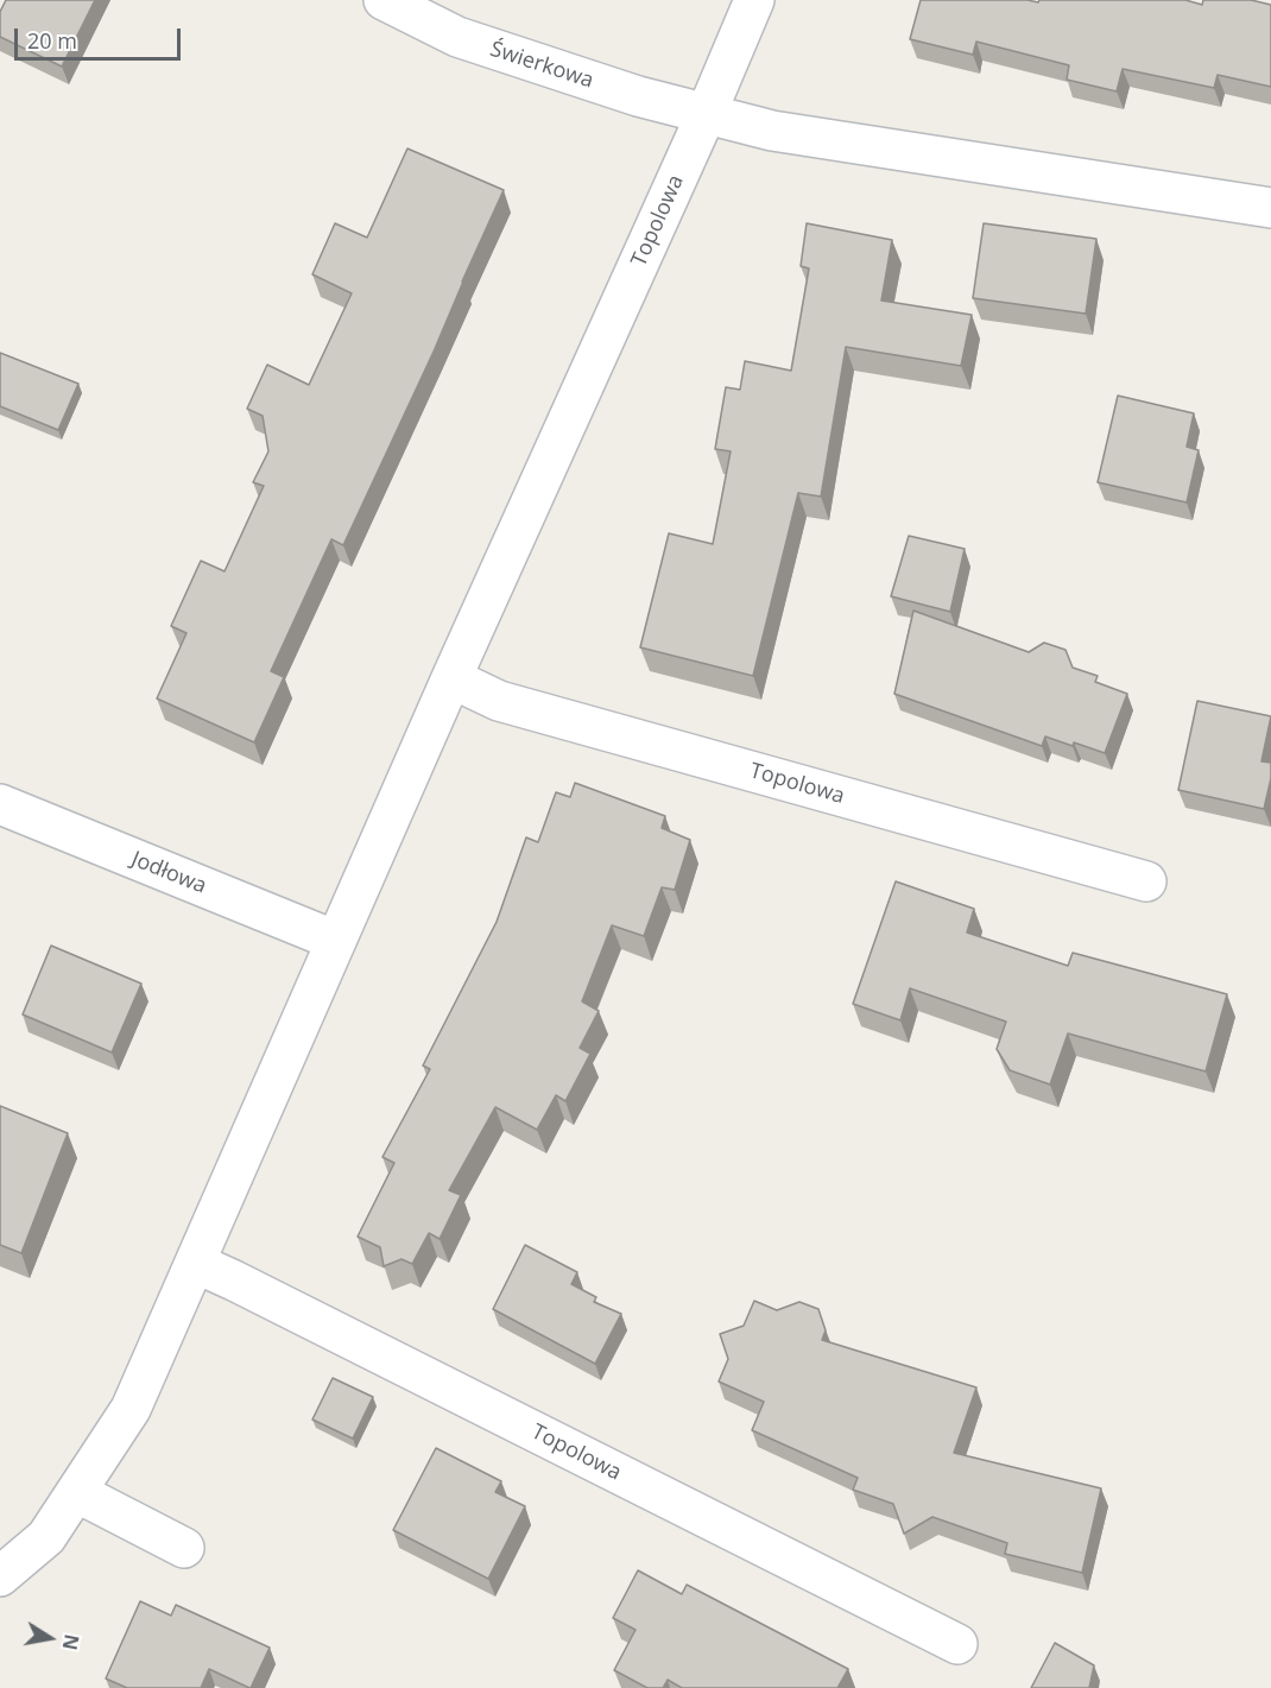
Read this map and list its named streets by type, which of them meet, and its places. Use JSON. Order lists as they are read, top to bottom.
{
  "streets": {
    "street": ["Świerkowa", "Topolowa", "Jodłowa"]
  },
  "crossings": [
    ["Świerkowa", "Topolowa"],
    ["Topolowa", "Jodłowa"]
  ],
  "scale_bar": "20 m",
  "north": "right"
}
